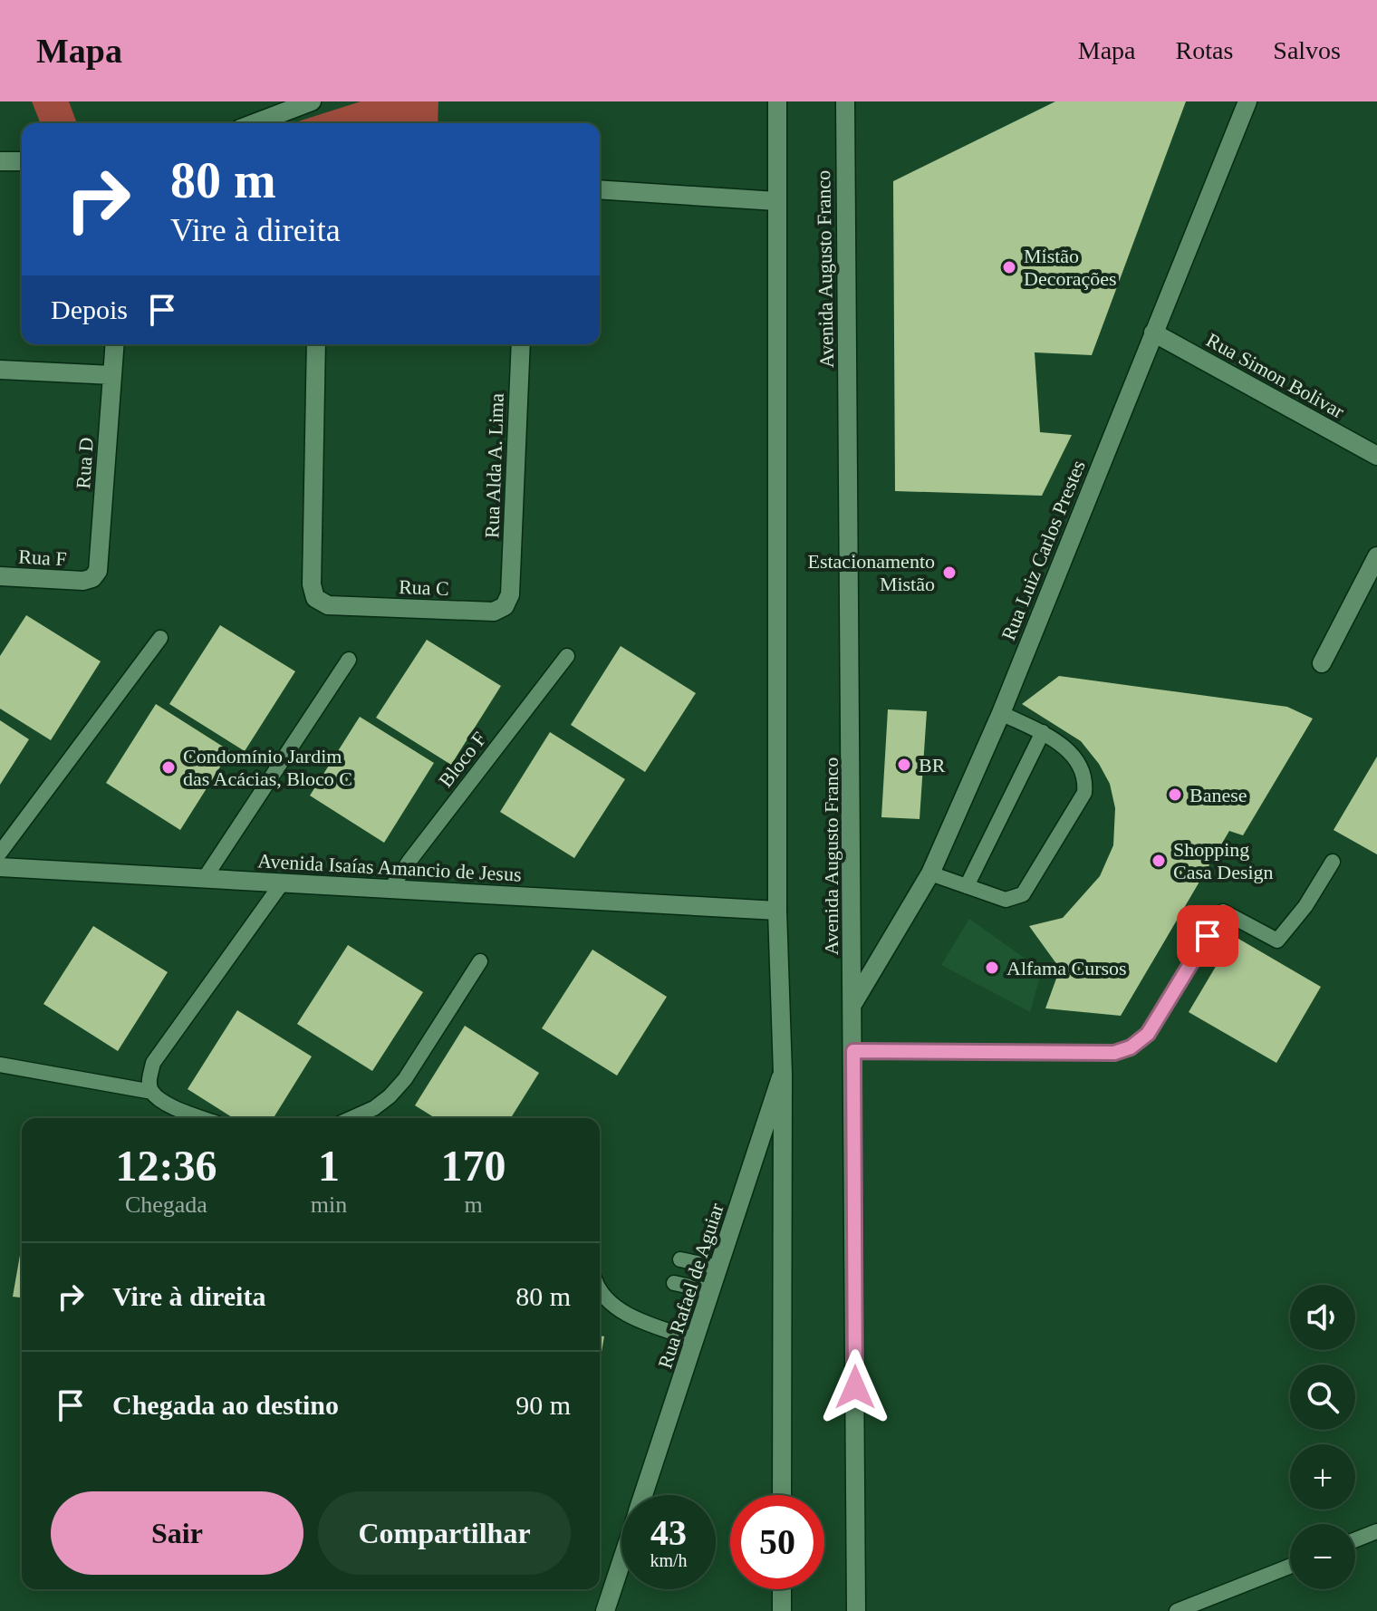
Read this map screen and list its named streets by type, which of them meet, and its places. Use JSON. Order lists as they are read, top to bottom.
{
  "streets": {
    "street": [
      "Avenida Augusto Franco",
      "Rua Simon Bolivar",
      "Rua D",
      "Rua Alda A. Lima",
      "Rua Luiz Carlos Prestes",
      "Rua F",
      "Rua C",
      "Avenida Isaías Amancio de Jesus",
      "Rua Rafael de Aguiar"
    ],
    "lane": ["Bloco F"]
  },
  "crossings": [
    ["Avenida Augusto Franco", "Rua Luiz Carlos Prestes"],
    ["Rua Simon Bolivar", "Rua Luiz Carlos Prestes"],
    ["Rua D", "Rua F"],
    ["Rua Alda A. Lima", "Rua C"],
    ["Bloco F", "Avenida Isaías Amancio de Jesus"]
  ],
  "places": [
    "Mistão Decorações",
    "Estacionamento Mistão",
    "BR",
    "Condomínio Jardim das Acácias, Bloco C",
    "Banese",
    "Shopping Casa Design",
    "Alfama Cursos"
  ],
  "page": {
    "header": "Mapa",
    "nav": ["Mapa", "Rotas", "Salvos"],
    "turn": ["80 m", "Vire à direita"],
    "then": "Depois",
    "eta": [
      "12:36",
      "Chegada",
      "1",
      "min",
      "170",
      "m"
    ],
    "list": [
      {
        "name": "Vire à direita",
        "value": "80 m"
      },
      {
        "name": "Chegada ao destino",
        "value": "90 m"
      }
    ],
    "map_buttons": ["+", "−"],
    "buttons": ["Sair", "Compartilhar"],
    "speed": "43 km/h",
    "limit": "50"
  }
}
